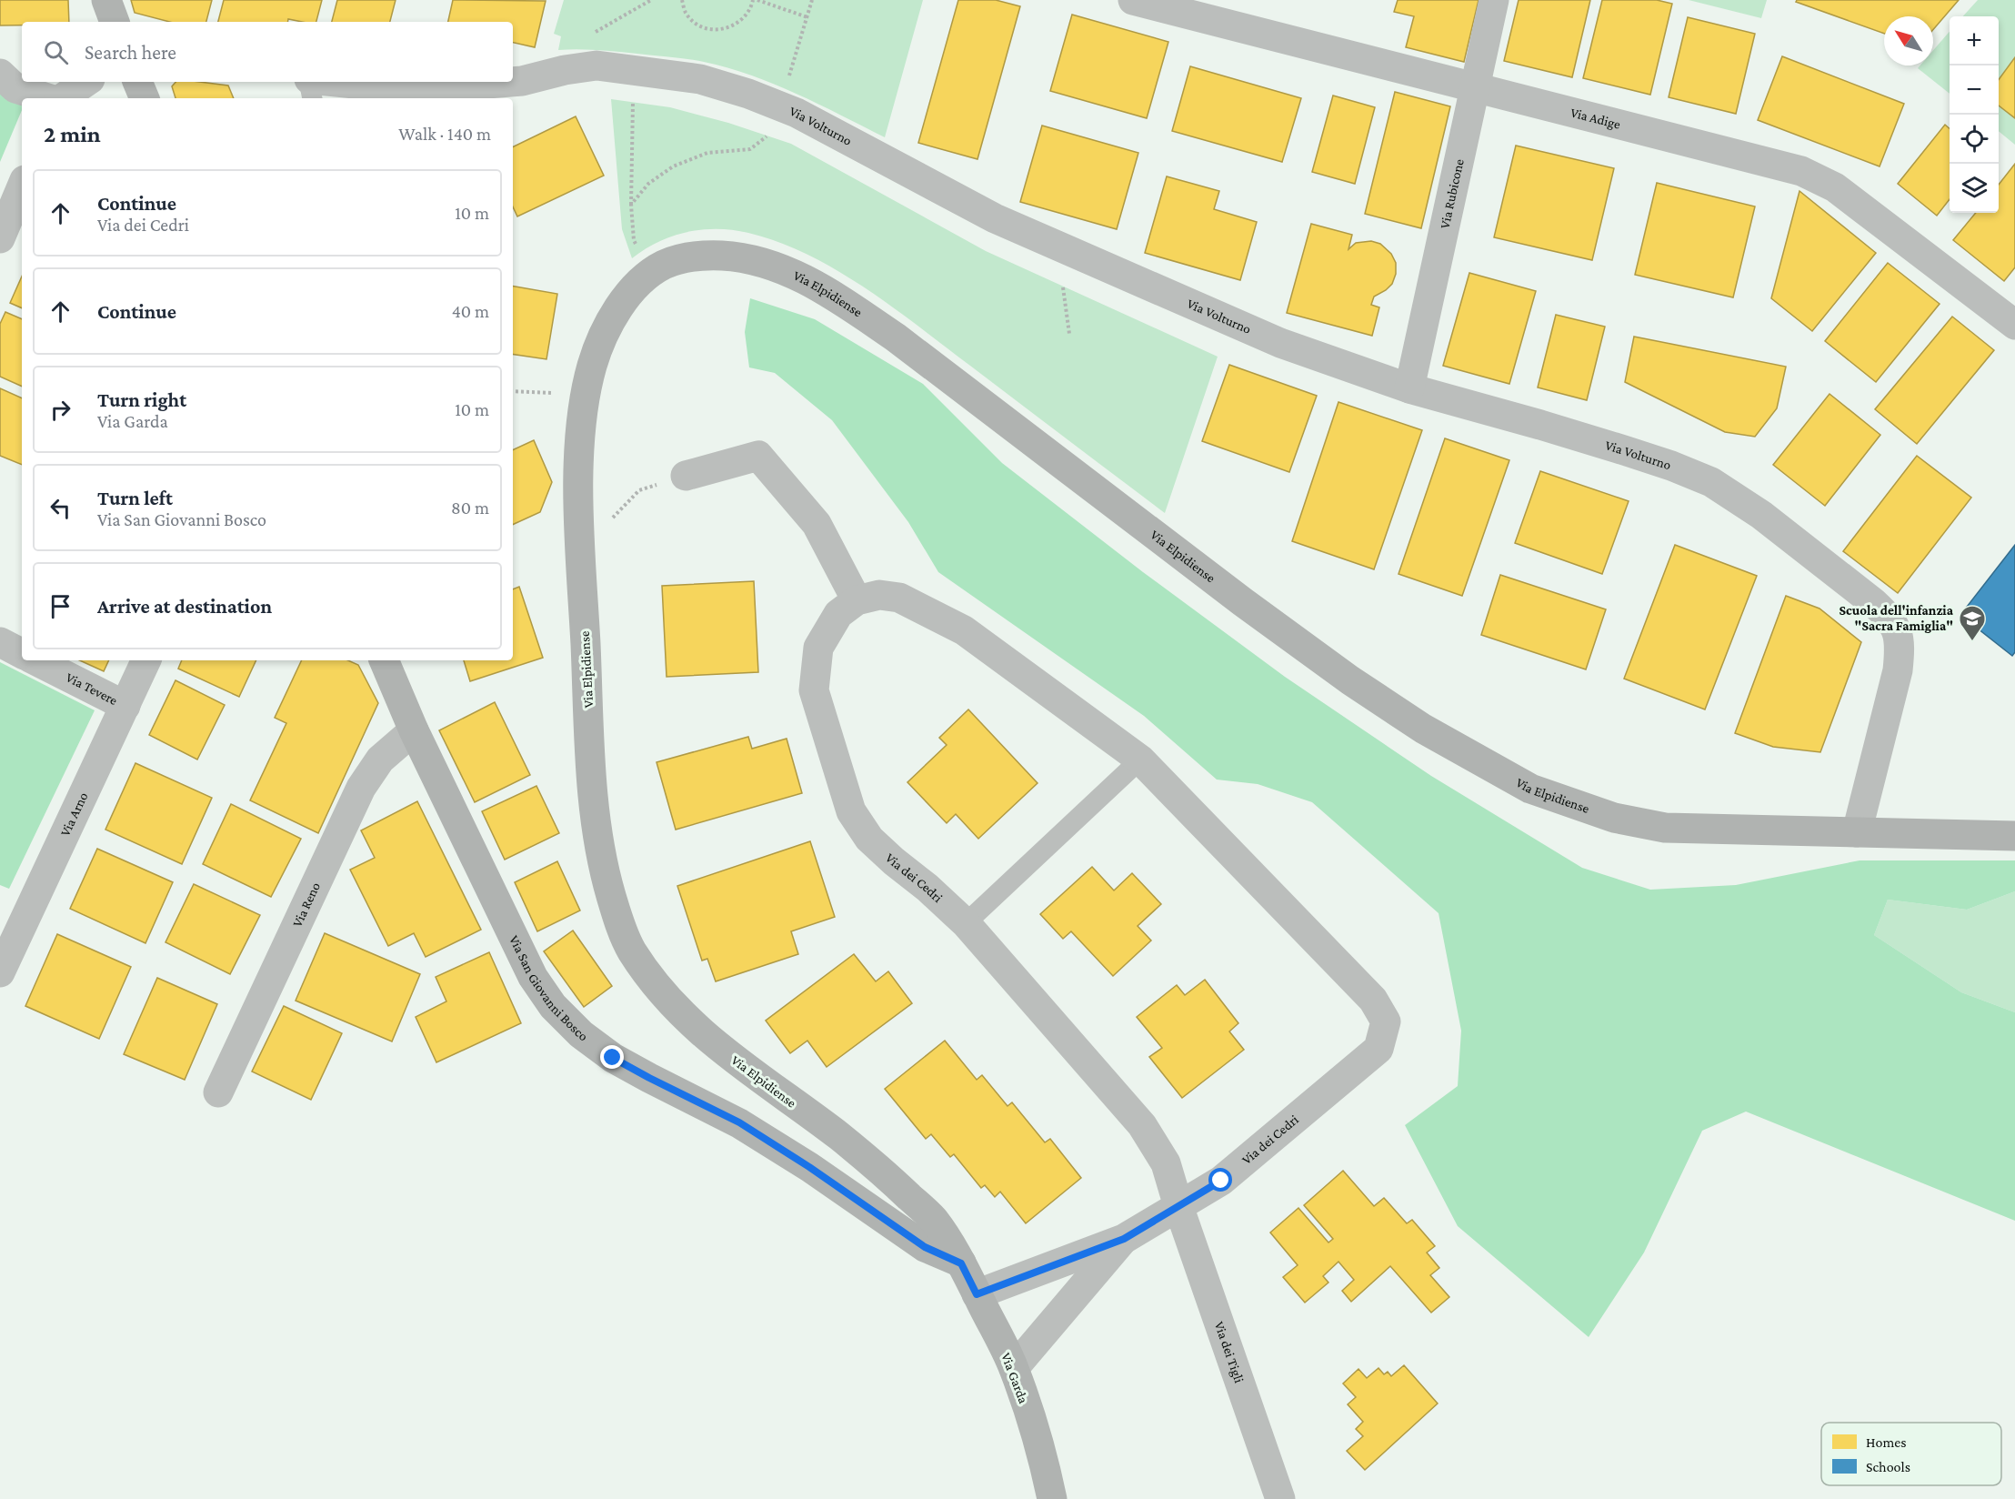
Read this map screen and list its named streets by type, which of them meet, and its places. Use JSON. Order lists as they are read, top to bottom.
{
  "streets": {
    "main road": ["Via Elpidiense", "Via San Giovanni Bosco", "Via Garda"],
    "street": [
      "Via Adige",
      "Via Volturno",
      "Via Rubicone",
      "Via Tevere",
      "Via Arno",
      "Via dei Cedri",
      "Via Reno",
      "Via dei Tigli"
    ]
  },
  "crossings": [
    ["Via Adige", "Via Rubicone"],
    ["Via Volturno", "Via Rubicone"],
    ["Via Volturno", "Via Elpidiense"],
    ["Via Elpidiense", "Via San Giovanni Bosco"],
    ["Via Elpidiense", "Via Garda"],
    ["Via Tevere", "Via Arno"],
    ["Via dei Cedri", "Via dei Tigli"],
    ["Via Reno", "Via San Giovanni Bosco"],
    ["Via San Giovanni Bosco", "Via Garda"]
  ],
  "places": {
    "school or university": ["Scuola dell'infanzia \"Sacra Famiglia\""]
  },
  "legend": ["Homes", "Schools"],
  "north": "top left",
  "page": {
    "map_buttons": ["+", "−"],
    "search": "Search here",
    "heading": ["2 min", "Walk · 140 m"],
    "list": [
      ["Continue", "Via dei Cedri", "10 m"],
      ["Continue", "40 m"],
      ["Turn right", "Via Garda", "10 m"],
      ["Turn left", "Via San Giovanni Bosco", "80 m"],
      "Arrive at destination"
    ]
  }
}
